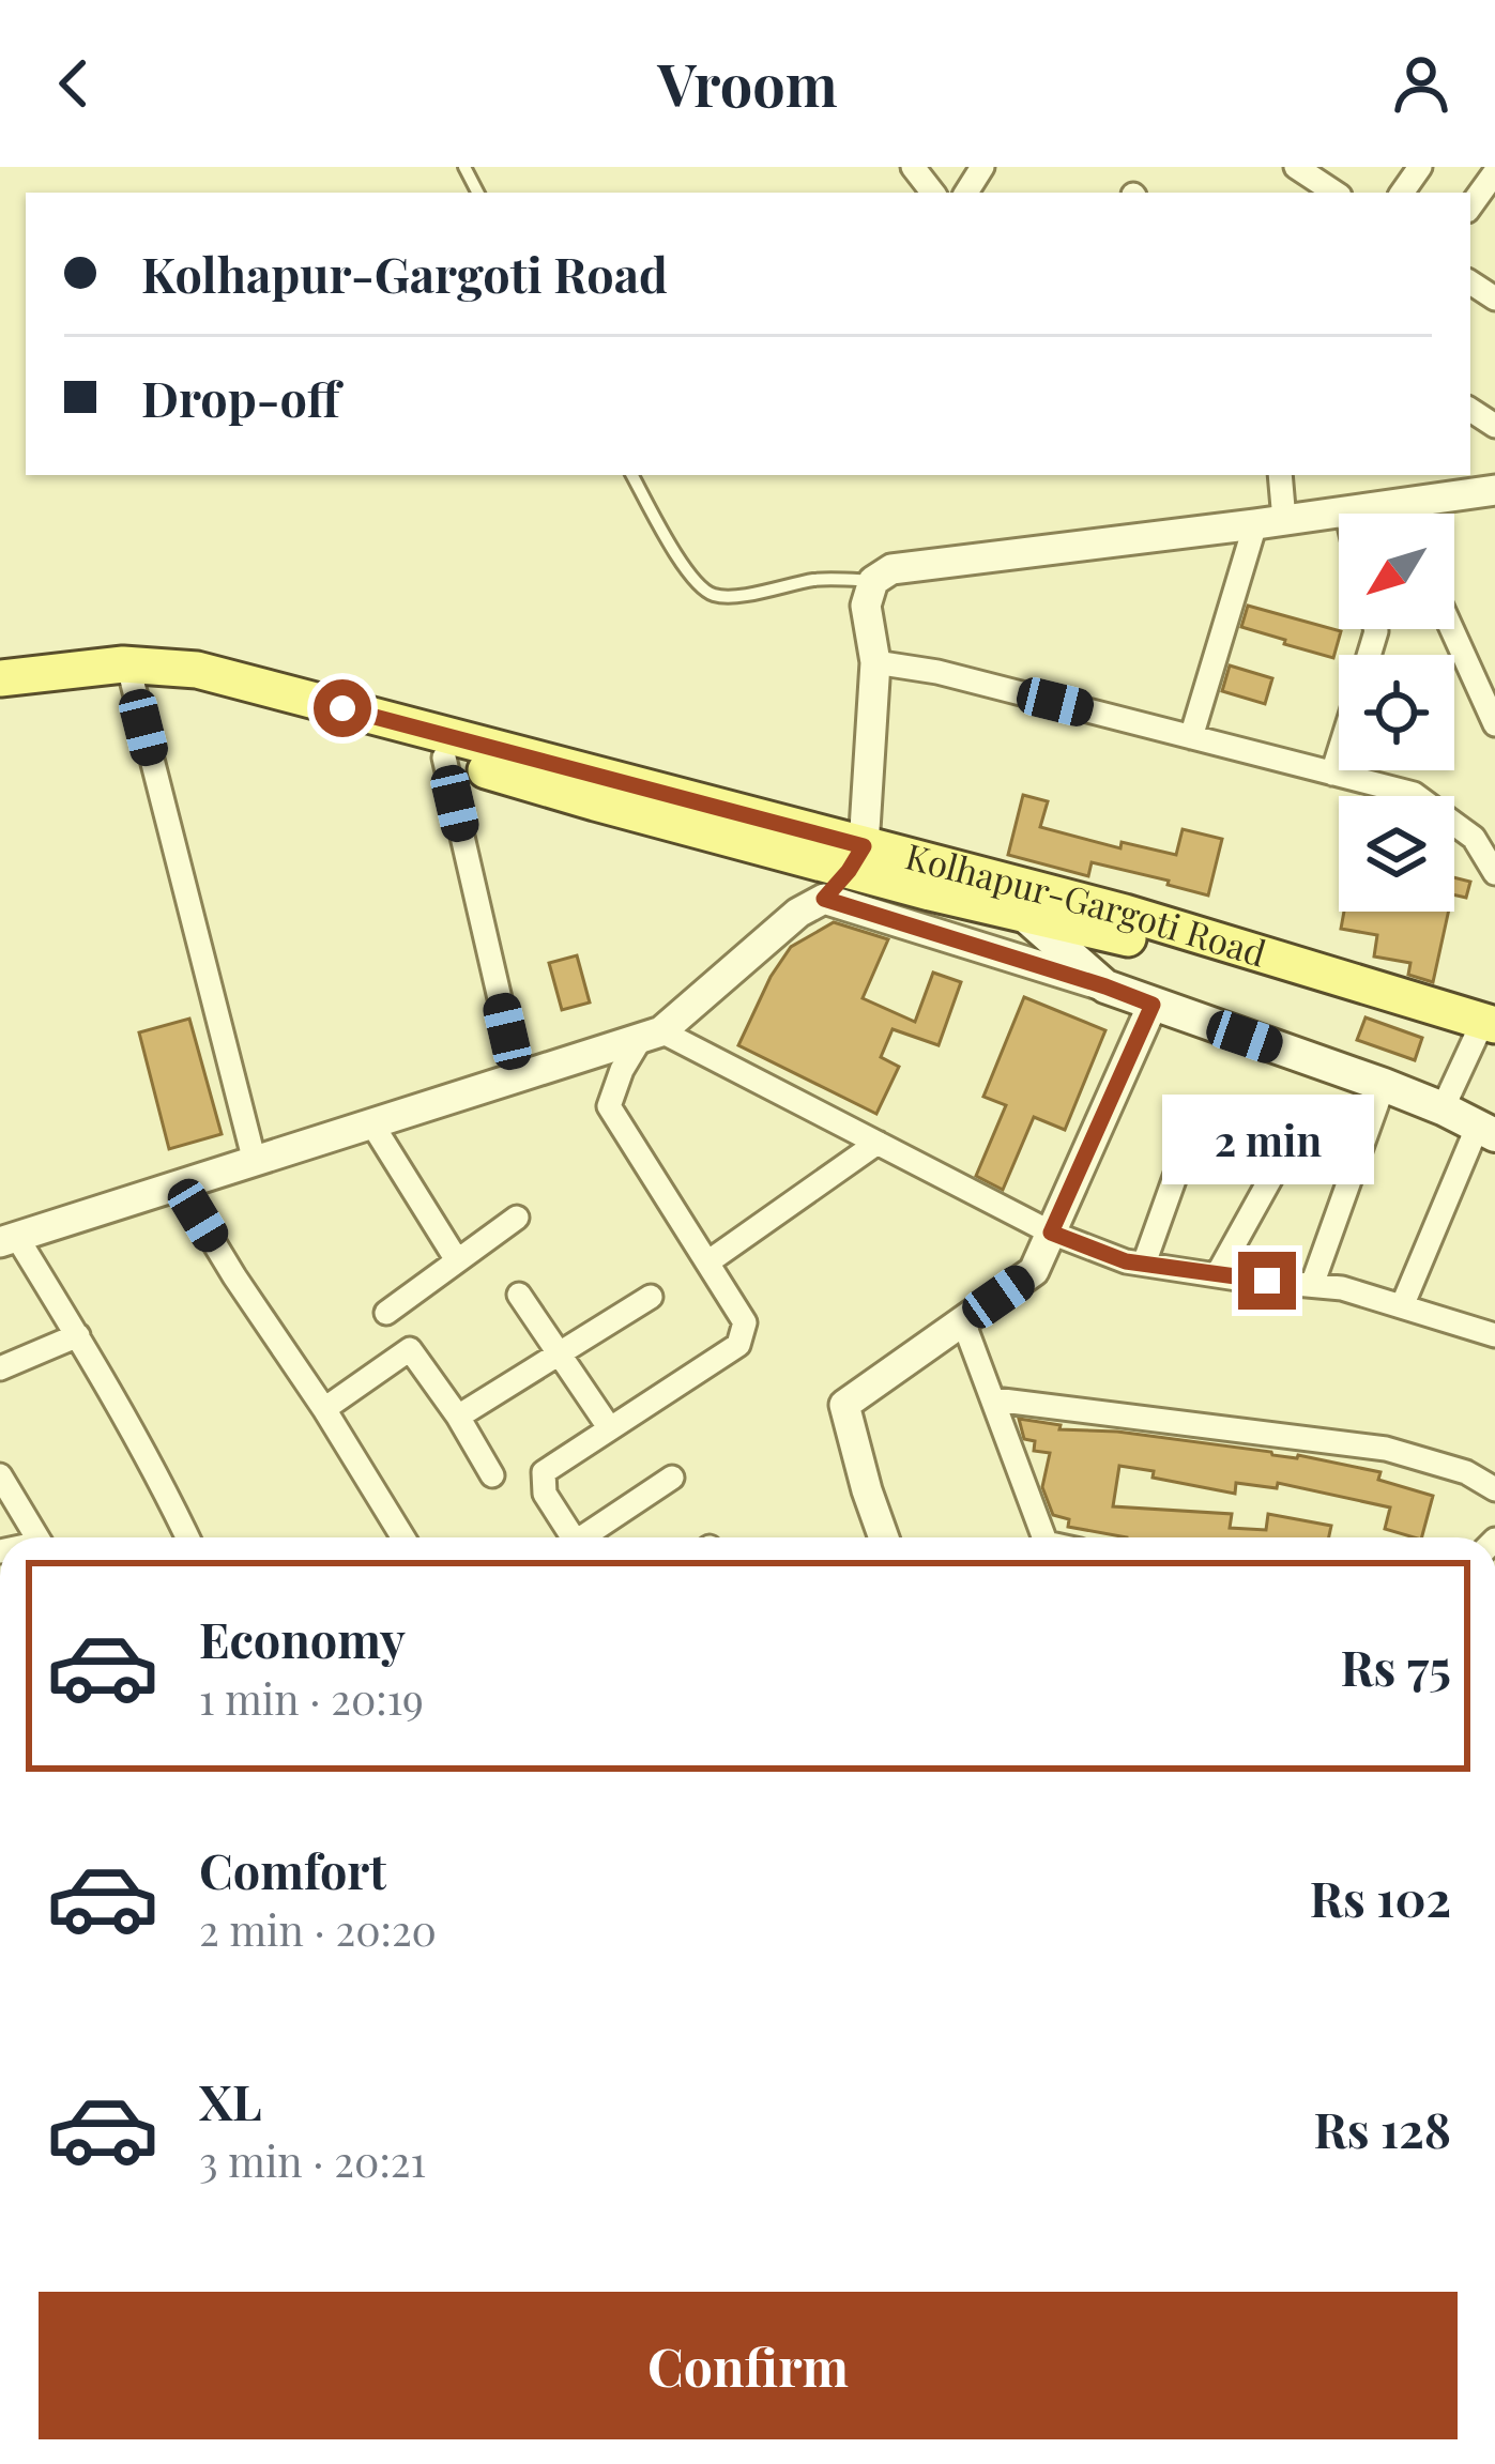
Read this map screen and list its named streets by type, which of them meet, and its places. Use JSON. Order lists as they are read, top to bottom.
{
  "streets": {
    "main road": ["Kolhapur-Gargoti Road"]
  },
  "north": "bottom left",
  "page": {
    "header": "Vroom",
    "banner": ["Kolhapur-Gargoti Road", "Drop-off"],
    "bubble": "2 min",
    "list": [
      {
        "name": "Economy",
        "note": "1 min · 20:19",
        "value": "Rs 75"
      },
      {
        "name": "Comfort",
        "note": "2 min · 20:20",
        "value": "Rs 102"
      },
      {
        "name": "XL",
        "note": "3 min · 20:21",
        "value": "Rs 128"
      }
    ],
    "buttons": "Confirm"
  }
}
